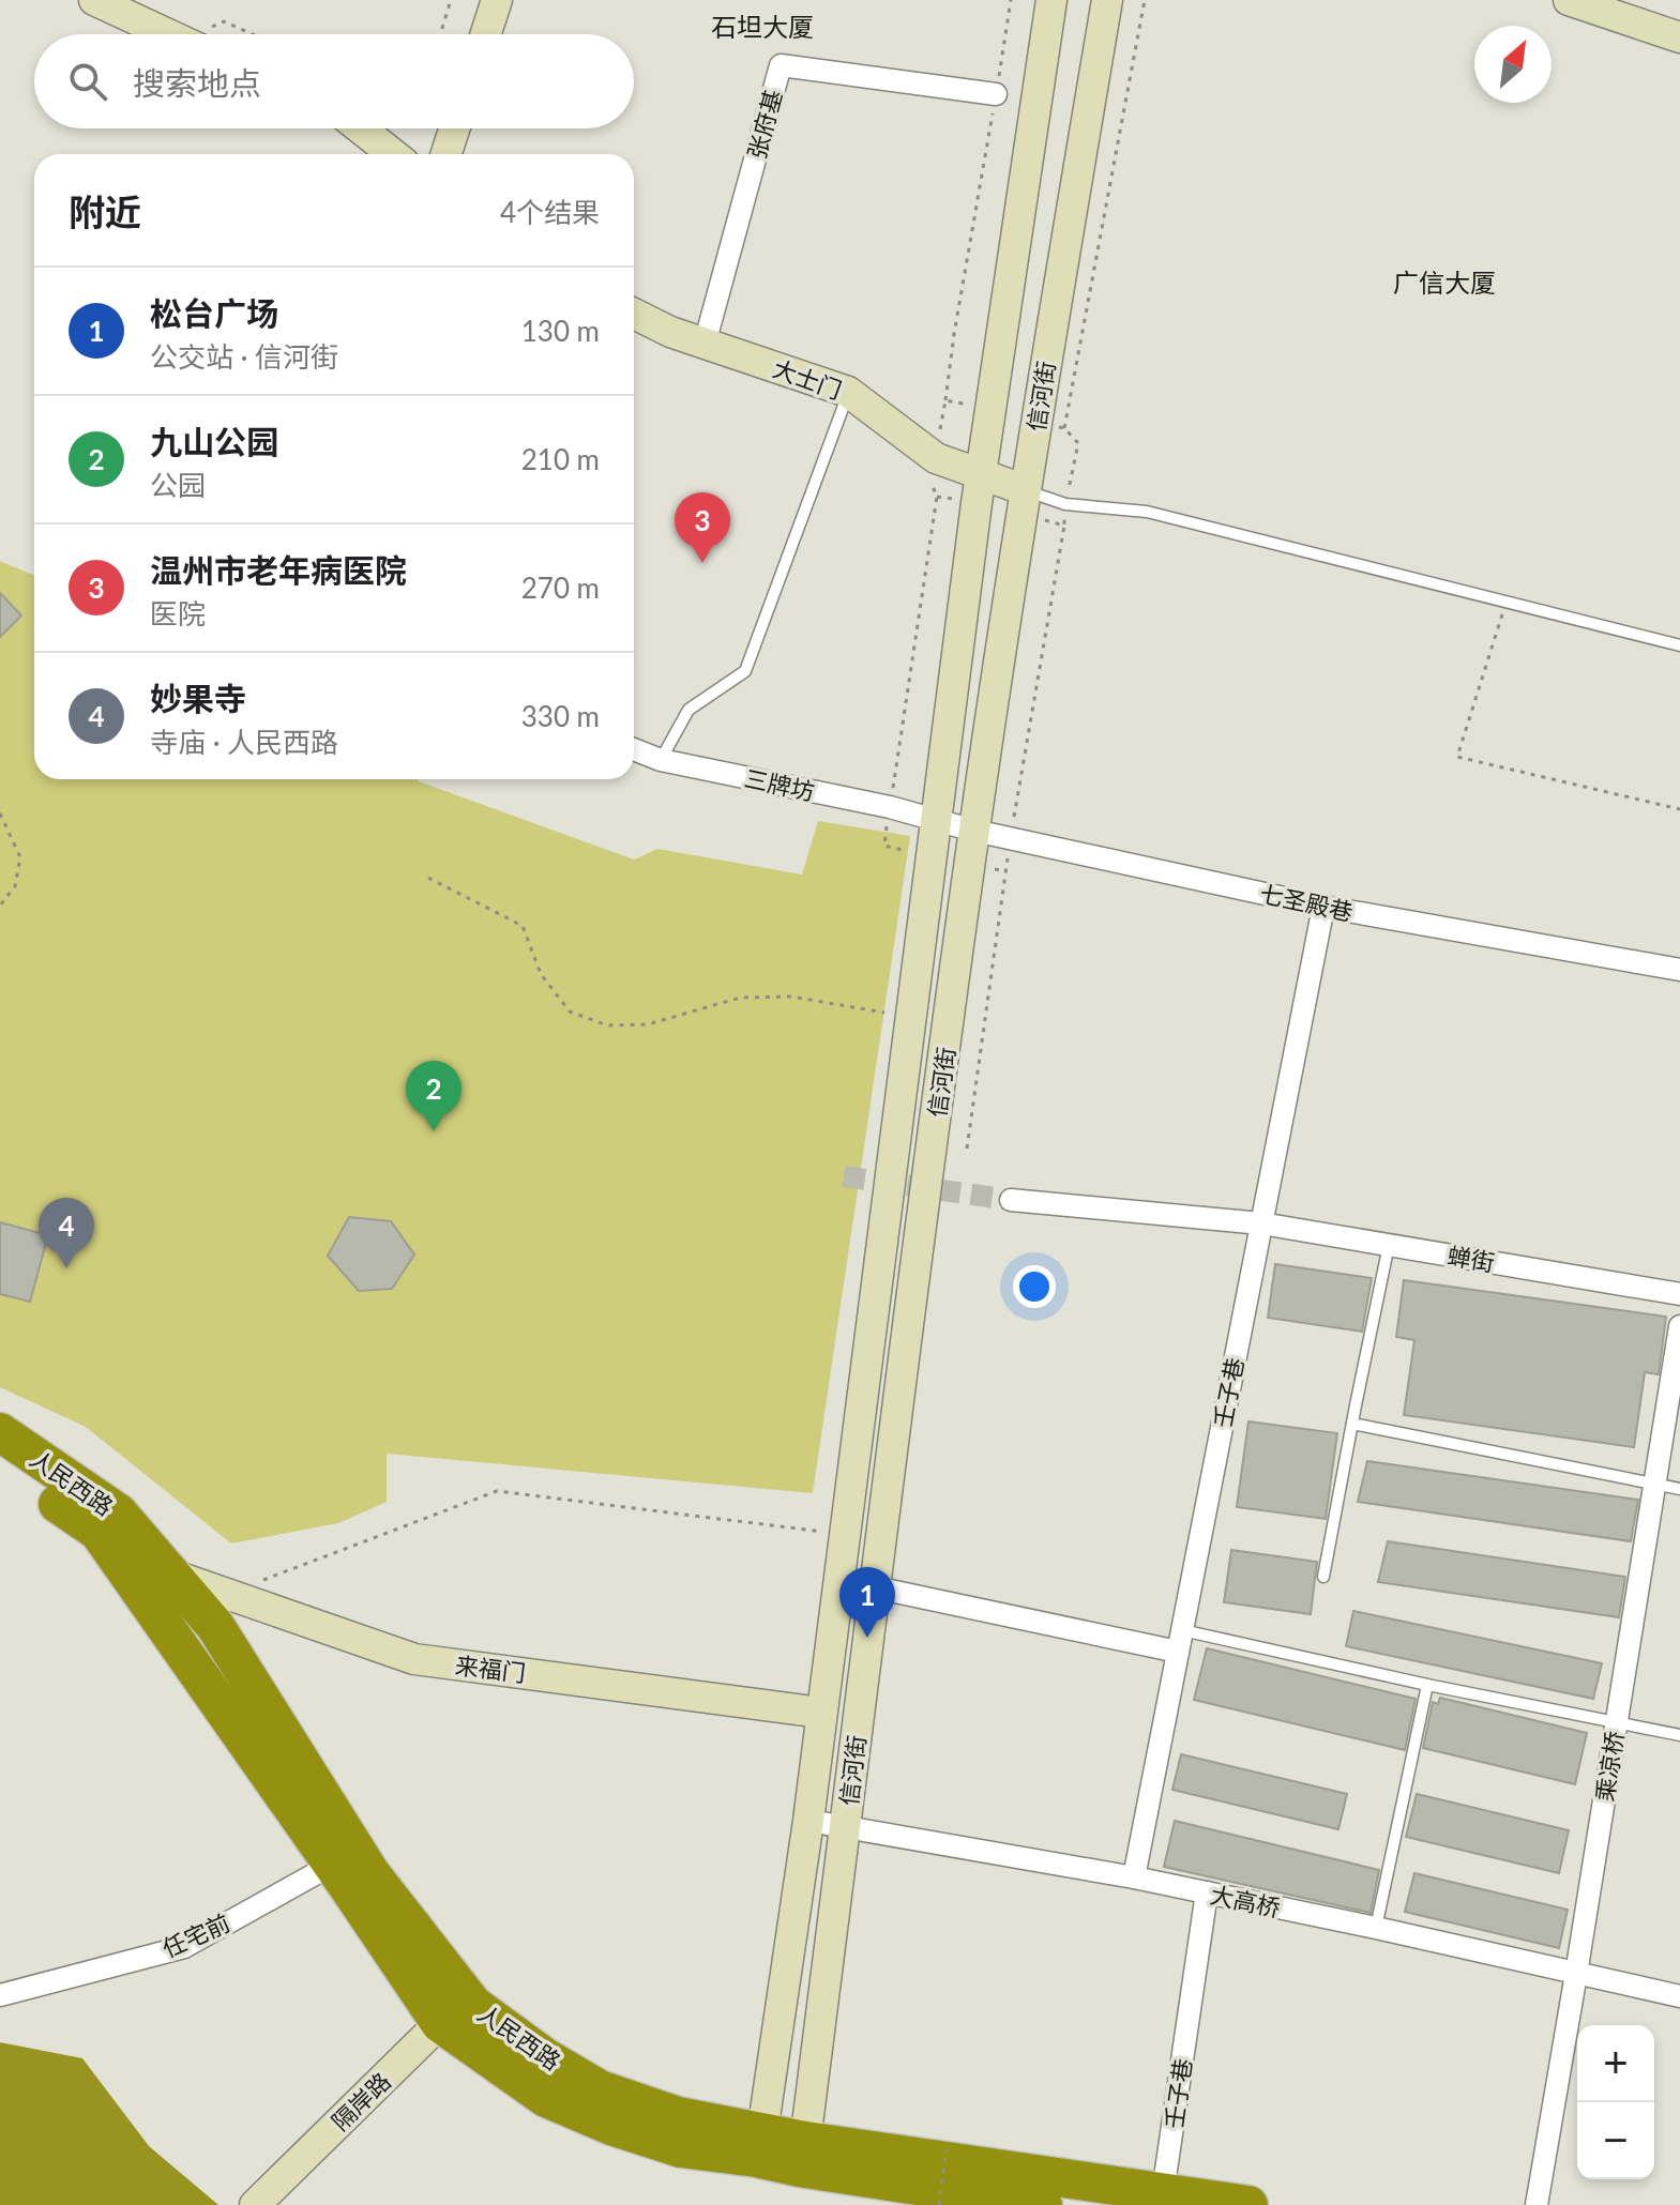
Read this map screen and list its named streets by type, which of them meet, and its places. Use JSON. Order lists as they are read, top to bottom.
{
  "streets": {
    "highway": ["人民西路"],
    "main road": [
      "大士门",
      "信河街",
      "来福门",
      "隔岸路"
    ],
    "street": [
      "张府基",
      "三牌坊",
      "七圣殿巷",
      "蝉街",
      "壬子巷",
      "乘凉桥",
      "大高桥",
      "任宅前"
    ]
  },
  "crossings": [
    ["张府基", "大士门"],
    ["大士门", "信河街"],
    ["信河街", "三牌坊"],
    ["信河街", "七圣殿巷"],
    ["信河街", "人民西路"],
    ["信河街", "来福门"],
    ["信河街", "大高桥"],
    ["三牌坊", "七圣殿巷"],
    ["七圣殿巷", "壬子巷"],
    ["蝉街", "壬子巷"],
    ["壬子巷", "人民西路"],
    ["壬子巷", "大高桥"],
    ["人民西路", "来福门"],
    ["人民西路", "任宅前"],
    ["人民西路", "隔岸路"],
    ["乘凉桥", "大高桥"]
  ],
  "districts": ["石坦大厦", "广信大厦"],
  "north": "top right",
  "page": {
    "search": "搜索地点",
    "heading": ["附近", "4个结果"],
    "list": [
      {
        "mark": "1",
        "name": "松台广场",
        "note": "公交站 · 信河街",
        "value": "130 m"
      },
      {
        "mark": "2",
        "name": "九山公园",
        "note": "公园",
        "value": "210 m"
      },
      {
        "mark": "3",
        "name": "温州市老年病医院",
        "note": "医院",
        "value": "270 m"
      },
      {
        "mark": "4",
        "name": "妙果寺",
        "note": "寺庙 · 人民西路",
        "value": "330 m"
      }
    ],
    "pins": [
      "3",
      "2",
      "4",
      "1"
    ],
    "map_buttons": ["+", "−"]
  }
}
